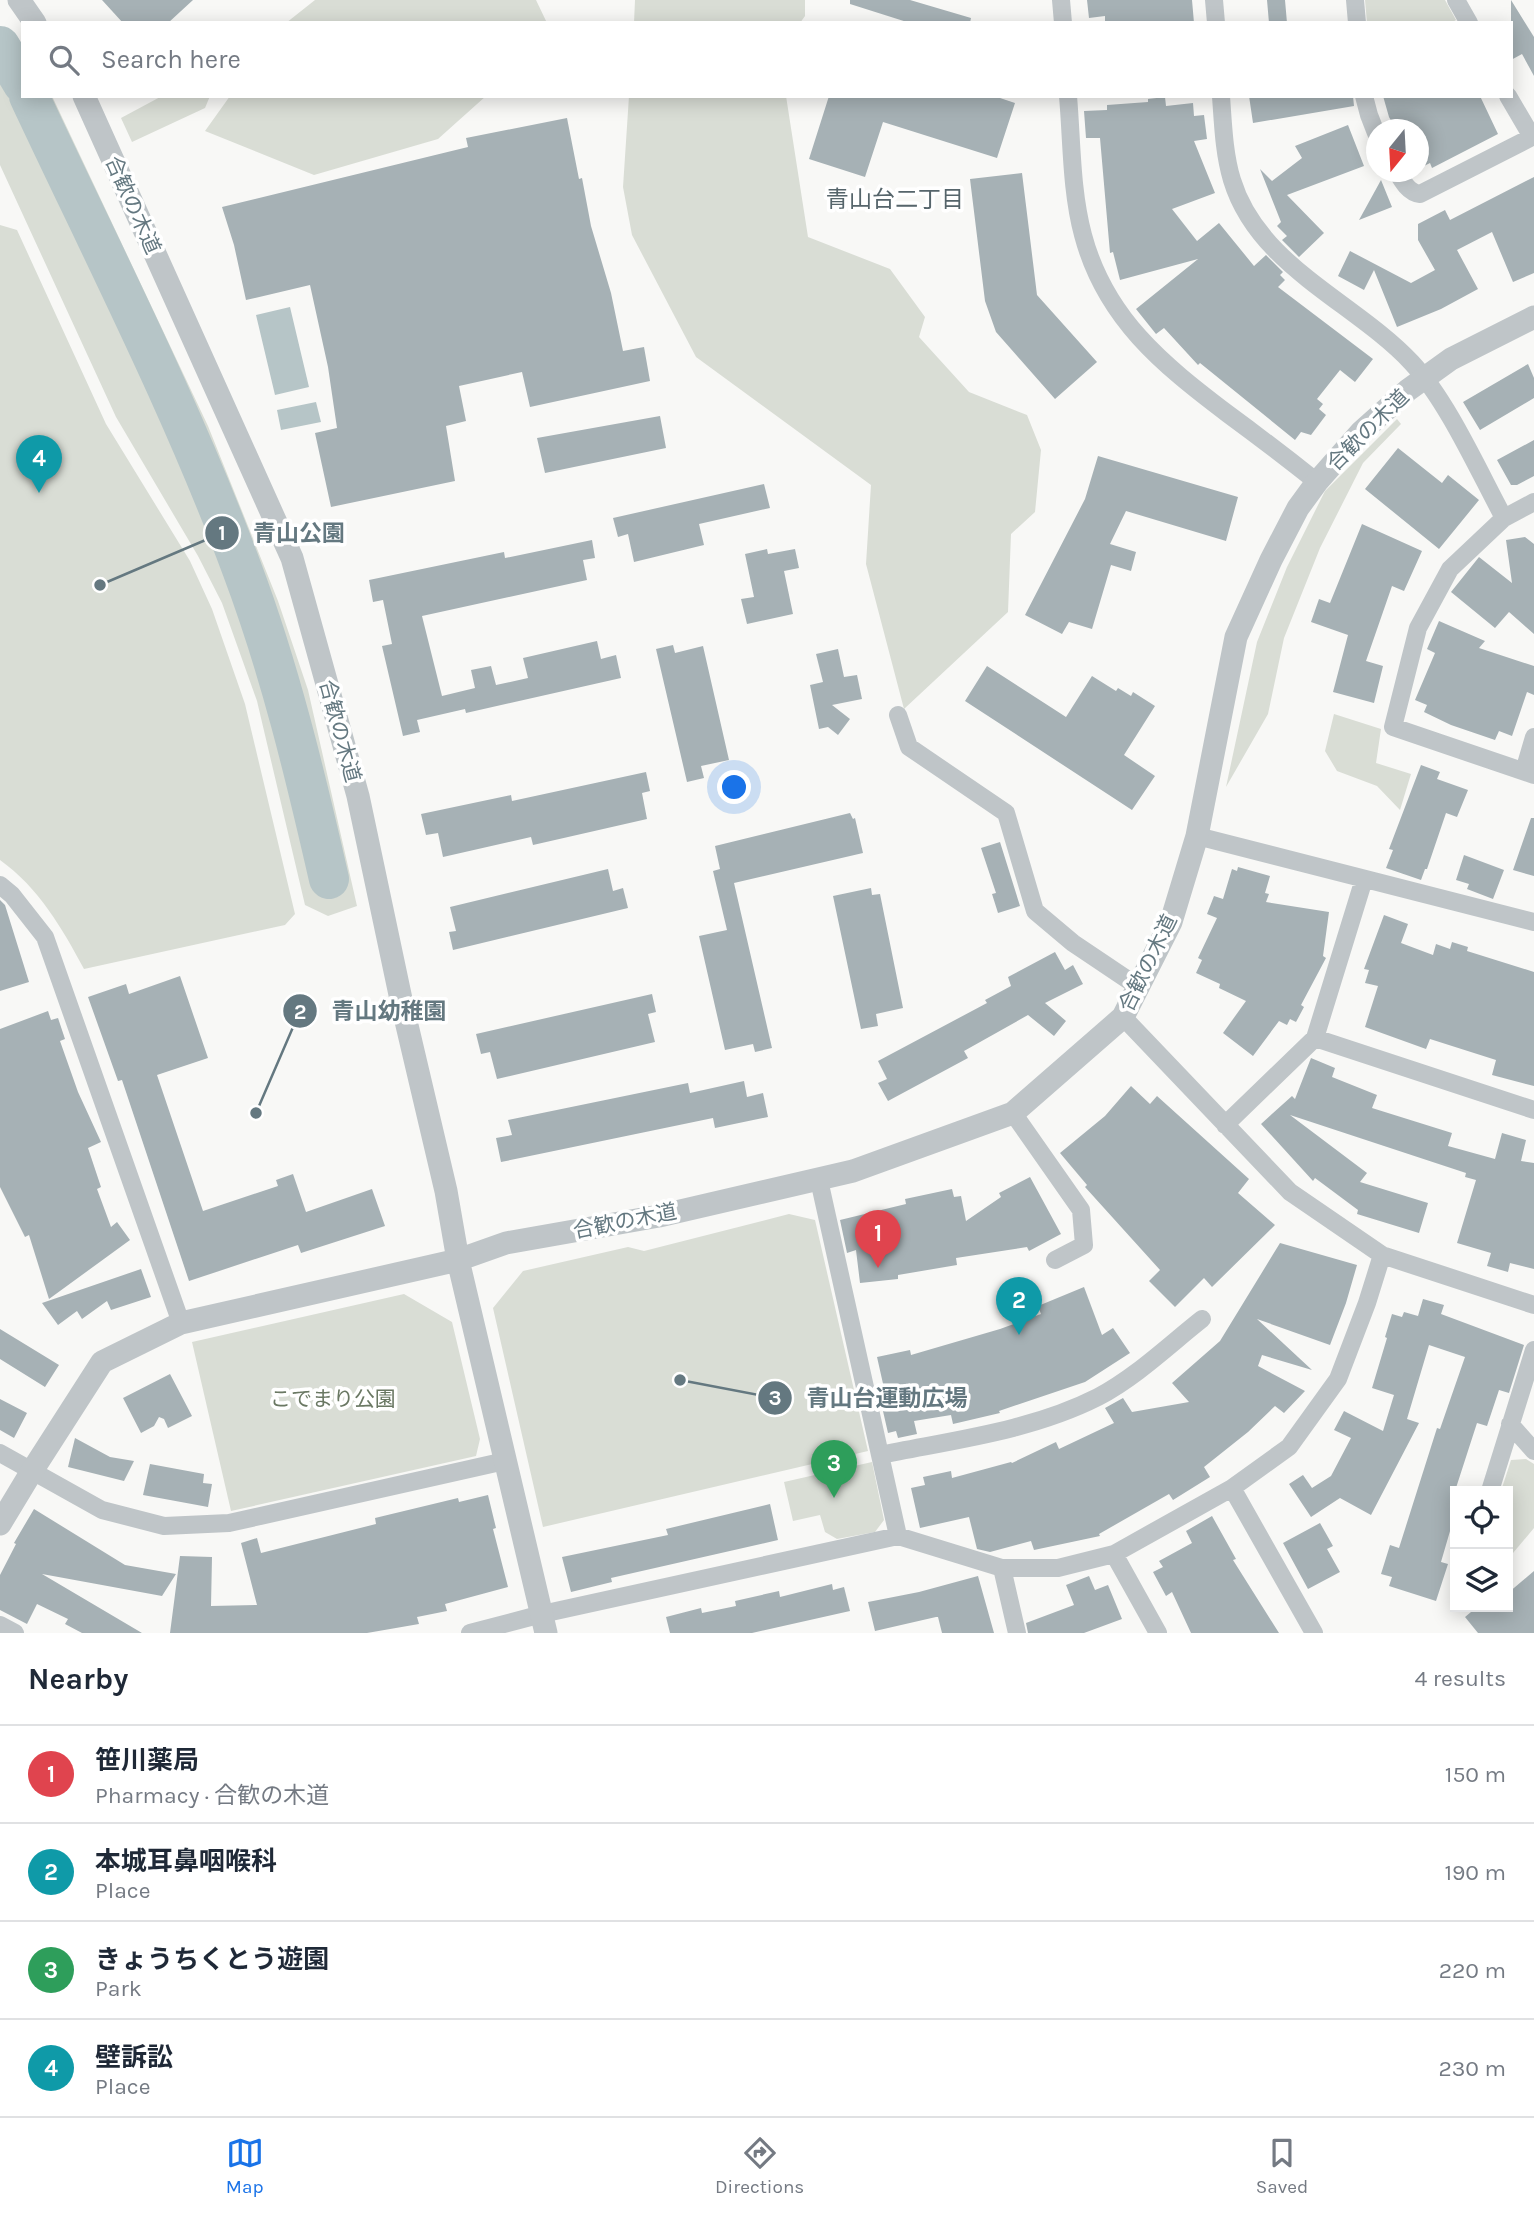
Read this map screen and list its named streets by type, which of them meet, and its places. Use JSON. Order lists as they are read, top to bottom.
{
  "streets": {
    "street": ["合歓の木道"]
  },
  "districts": ["青山台二丁目"],
  "parks": ["こでまり公園"],
  "places": ["青山公園", "青山幼稚園", "青山台運動広場"],
  "north": "bottom",
  "page": {
    "search": "Search here",
    "pins": [
      "4",
      "1",
      "2",
      "3"
    ],
    "heading": ["Nearby", "4 results"],
    "list": [
      {
        "mark": "1",
        "name": "笹川薬局",
        "note": "Pharmacy · 合歓の木道",
        "value": "150 m"
      },
      {
        "mark": "2",
        "name": "本城耳鼻咽喉科",
        "note": "Place",
        "value": "190 m"
      },
      {
        "mark": "3",
        "name": "きょうちくとう遊園",
        "note": "Park",
        "value": "220 m"
      },
      {
        "mark": "4",
        "name": "壁訴訟",
        "note": "Place",
        "value": "230 m"
      }
    ],
    "nav": ["Map", "Directions", "Saved"]
  }
}
